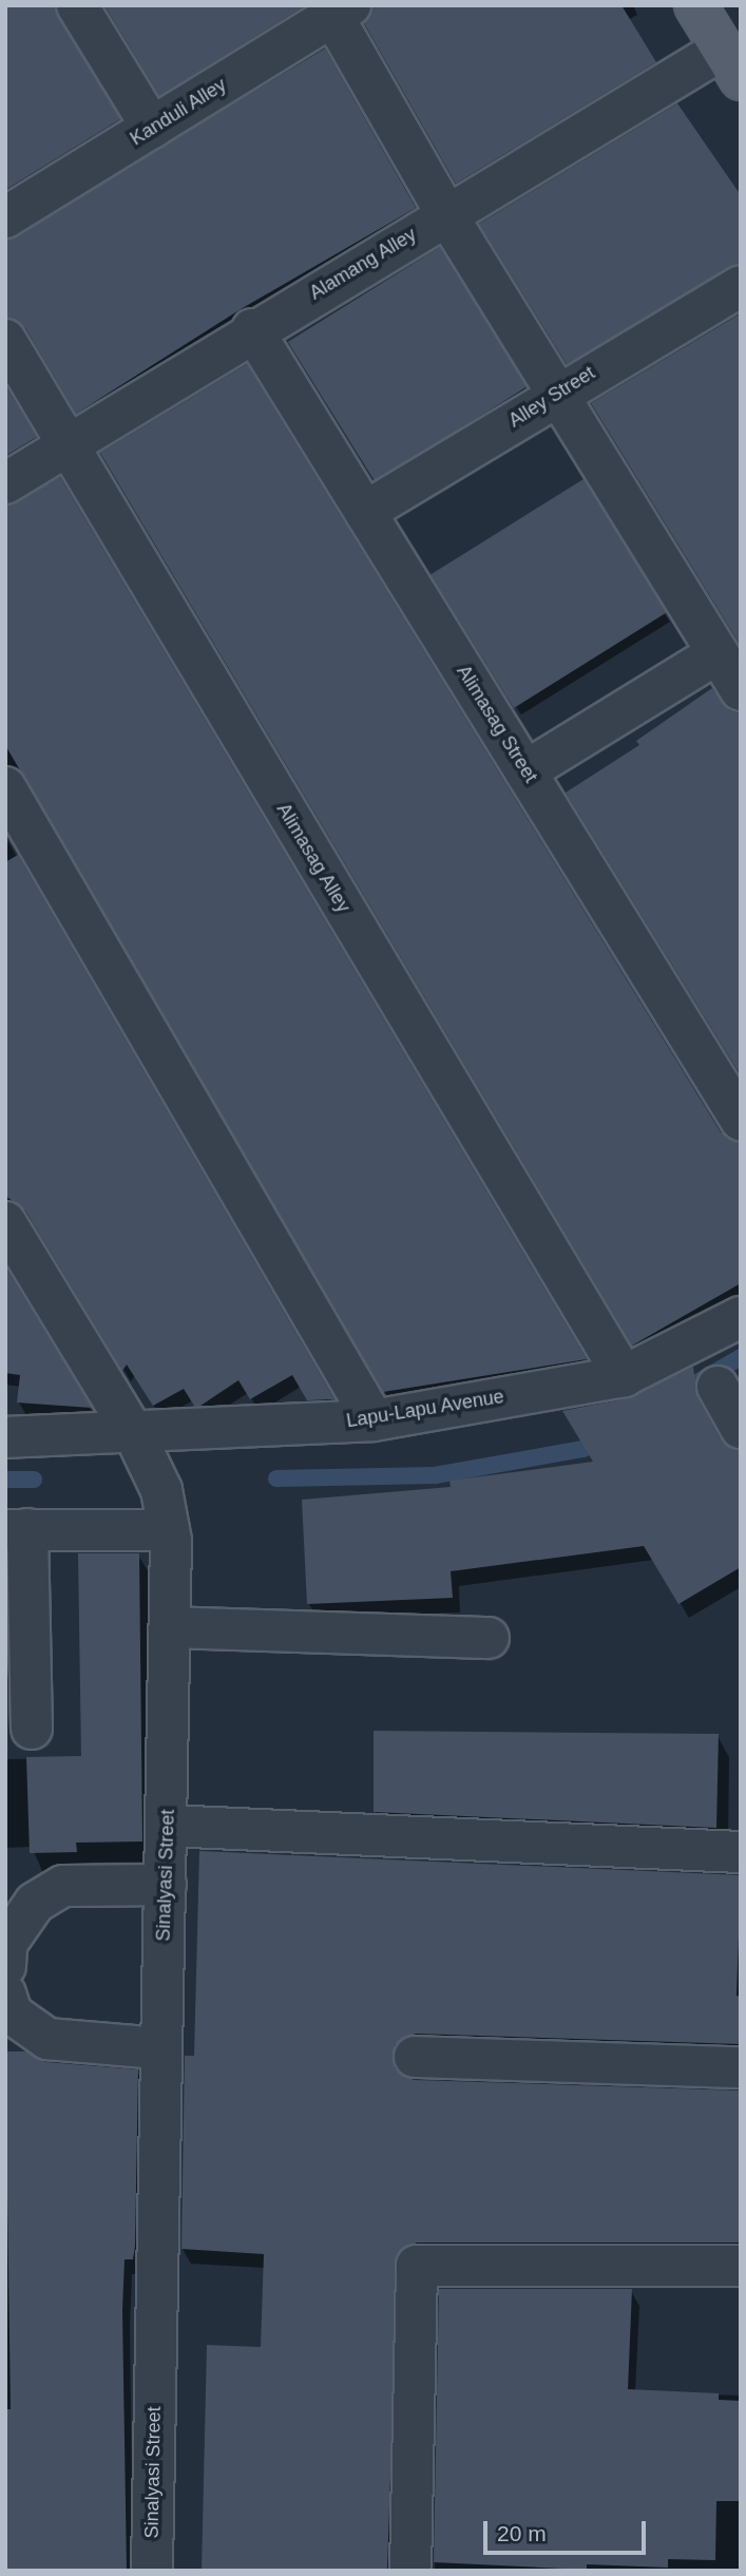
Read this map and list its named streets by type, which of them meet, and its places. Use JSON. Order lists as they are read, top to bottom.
{
  "streets": {
    "street": [
      "Kanduli Alley",
      "Alamang Alley",
      "Alley Street",
      "Alimasag Street",
      "Alimasag Alley",
      "Lapu-Lapu Avenue",
      "Sinalyasi Street"
    ]
  },
  "crossings": [
    ["Alamang Alley", "Alimasag Street"],
    ["Alamang Alley", "Alimasag Alley"],
    ["Alley Street", "Alimasag Street"],
    ["Alimasag Alley", "Lapu-Lapu Avenue"],
    ["Lapu-Lapu Avenue", "Sinalyasi Street"]
  ],
  "scale_bar": "20 m"
}
